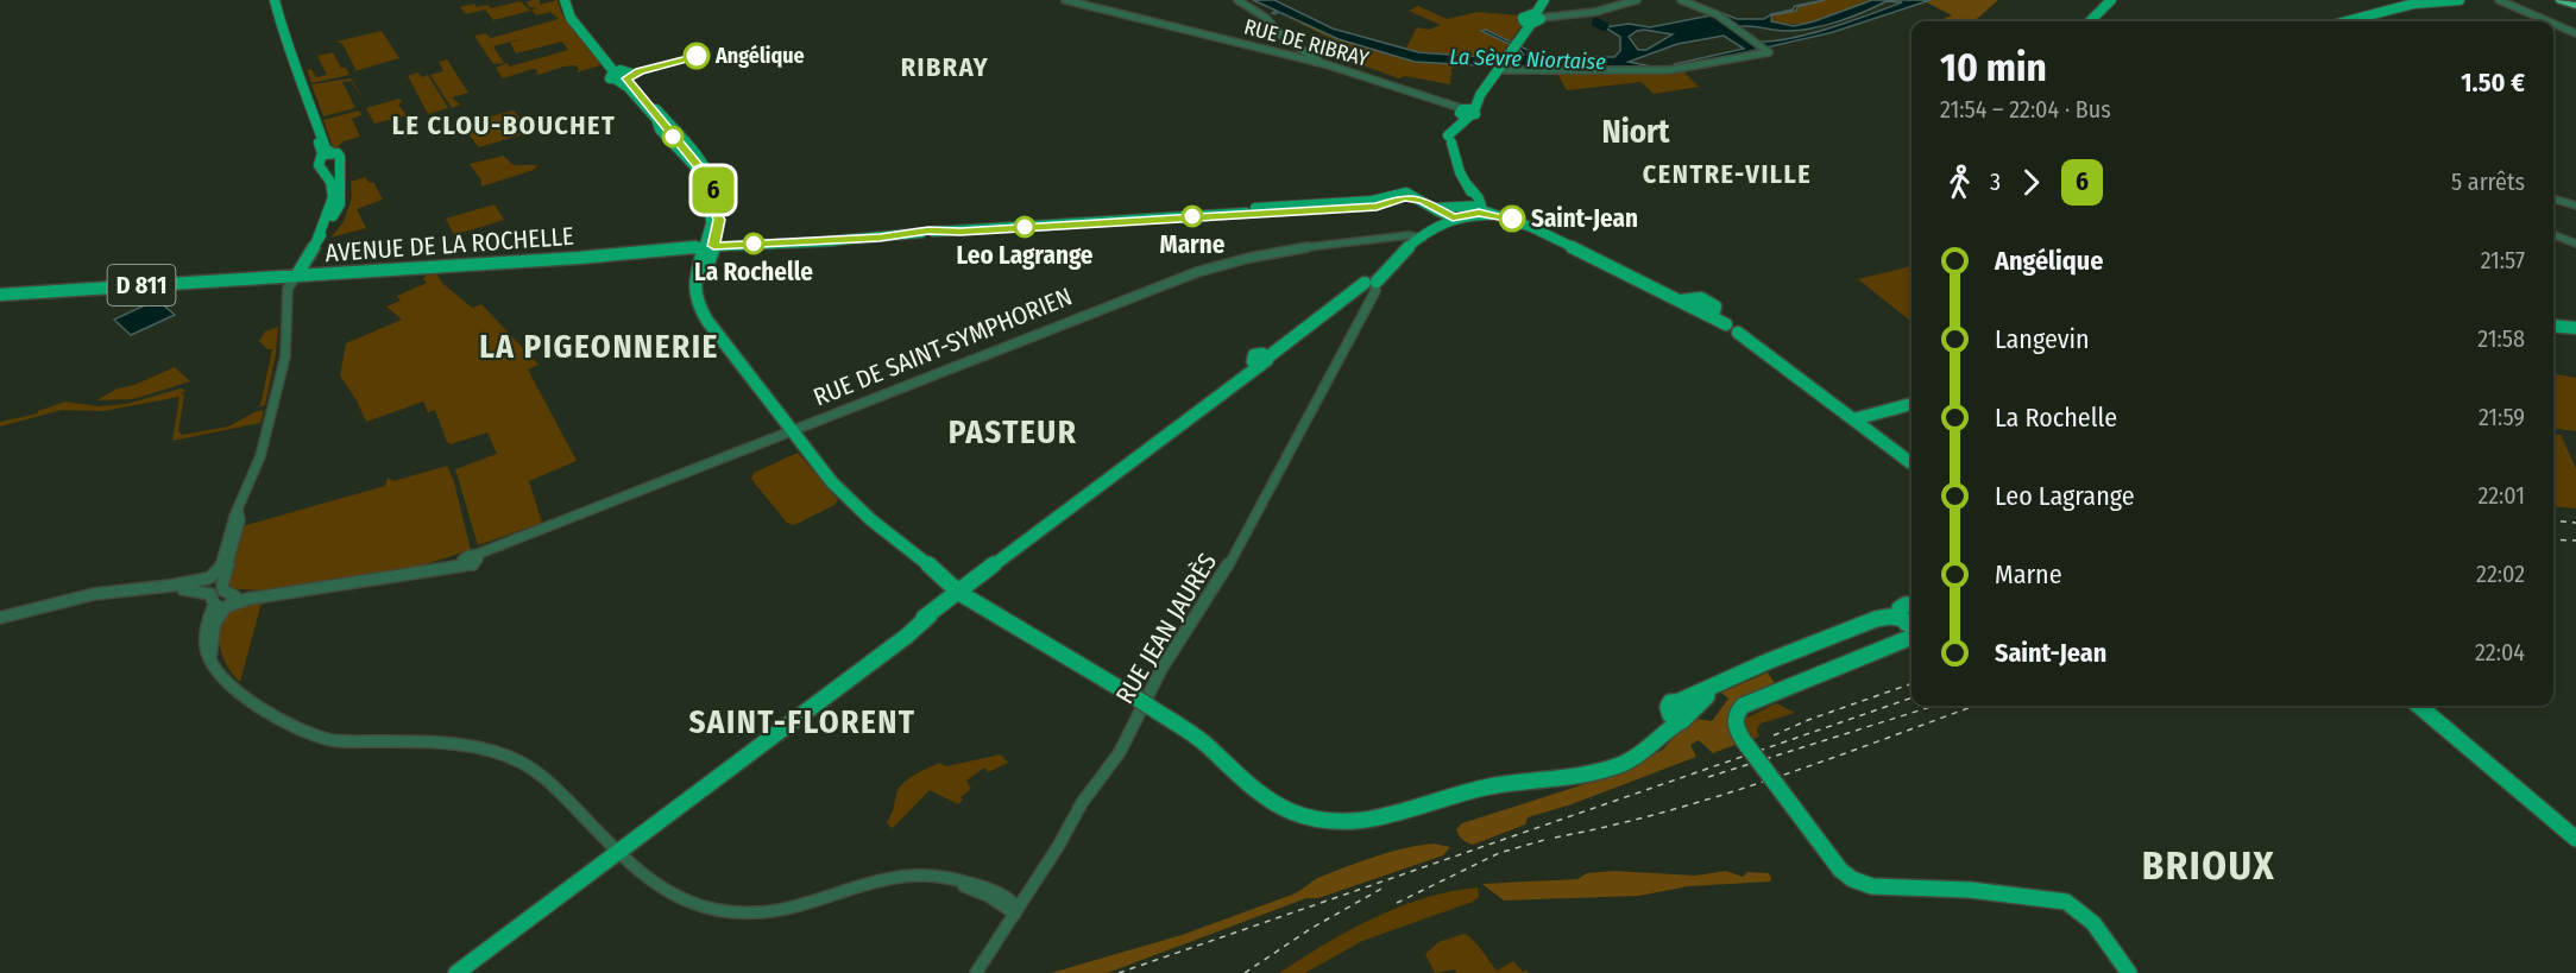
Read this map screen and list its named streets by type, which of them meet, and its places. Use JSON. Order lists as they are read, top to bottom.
{
  "streets": {
    "main road": ["AVENUE DE LA ROCHELLE", "D 811"],
    "street": ["RUE DE RIBRAY", "RUE DE SAINT-SYMPHORIEN", "RUE JEAN JAURÈS"]
  },
  "districts": [
    "RIBRAY",
    "LE CLOU-BOUCHET",
    "Niort",
    "CENTRE-VILLE",
    "LA PIGEONNERIE",
    "PASTEUR",
    "SAINT-FLORENT",
    "BRIOUX"
  ],
  "water": ["La Sèvre Niortaise"],
  "places": [
    "Angélique",
    "Marne",
    "Saint-Jean",
    "Leo Lagrange",
    "La Rochelle"
  ],
  "lines": ["bus line 6"],
  "page": {
    "on_map": "6",
    "heading": ["10 min", "21:54 – 22:04 · Bus", "1.50 €"],
    "legs": ["3", "6", "5 arrêts"],
    "list": [
      {
        "name": "Angélique",
        "value": "21:57"
      },
      {
        "name": "Langevin",
        "value": "21:58"
      },
      {
        "name": "La Rochelle",
        "value": "21:59"
      },
      {
        "name": "Leo Lagrange",
        "value": "22:01"
      },
      {
        "name": "Marne",
        "value": "22:02"
      },
      {
        "name": "Saint-Jean",
        "value": "22:04"
      }
    ]
  }
}
